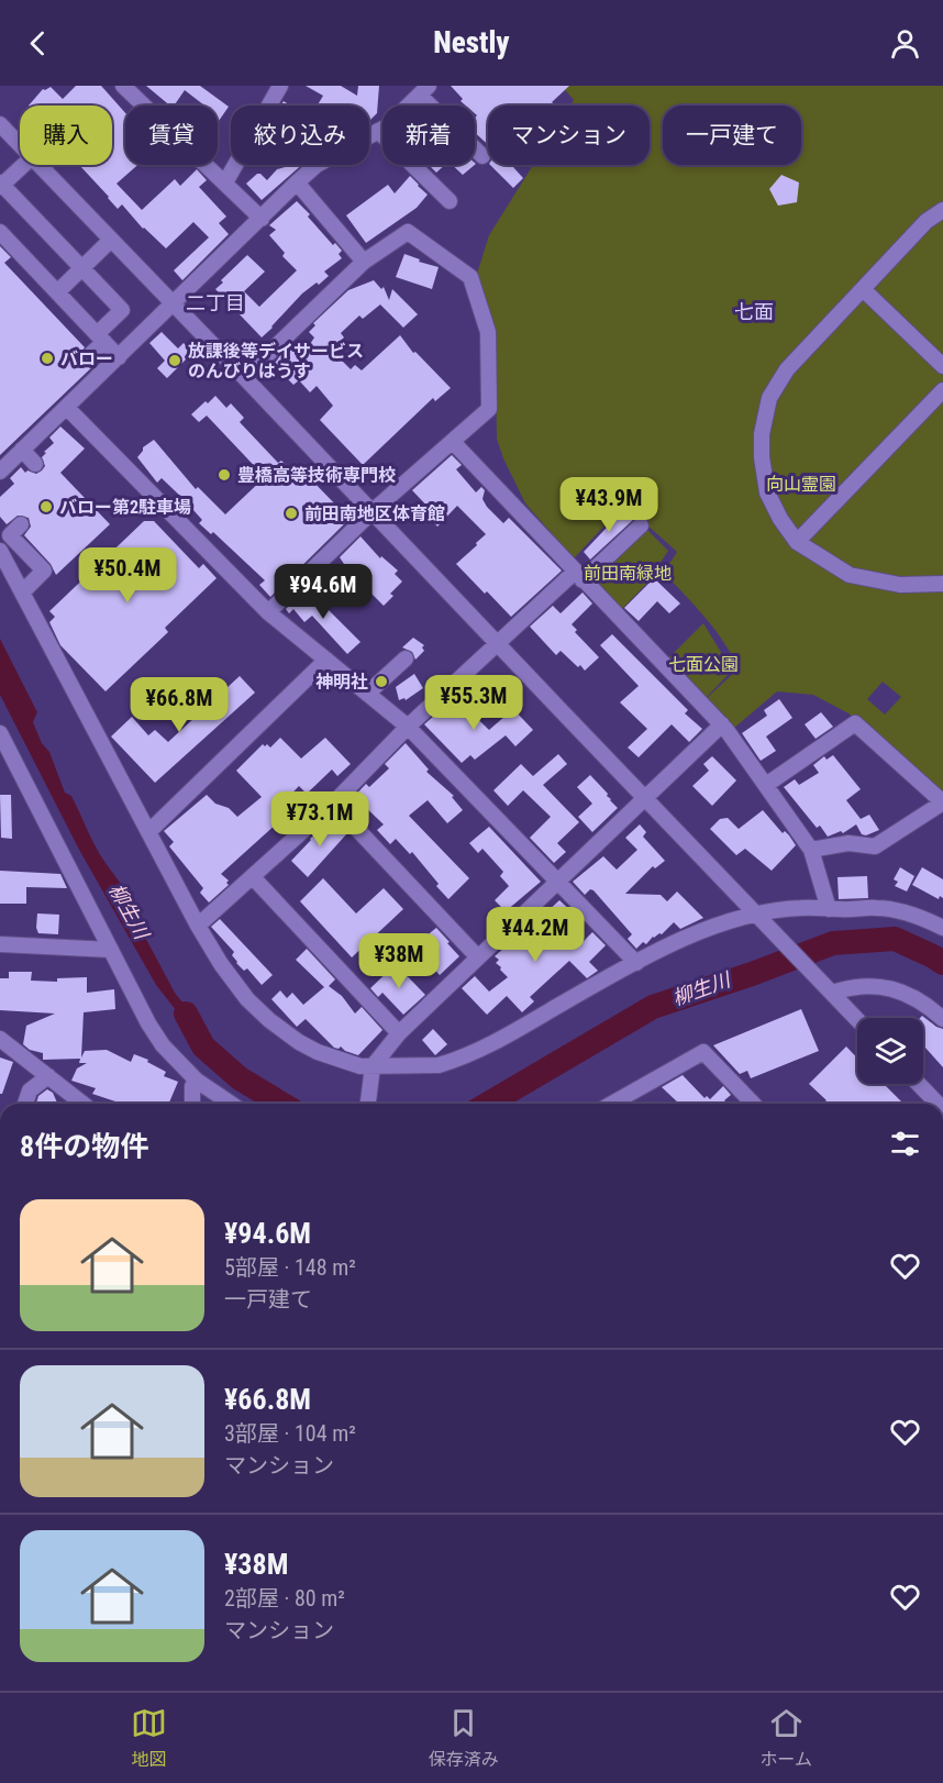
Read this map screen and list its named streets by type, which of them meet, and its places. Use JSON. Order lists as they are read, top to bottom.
{
  "districts": ["二丁目", "七面"],
  "water": ["柳生川"],
  "parks": ["向山霊園", "前田南緑地", "七面公園"],
  "places": [
    "バロー",
    "放課後等デイサービス のんびりはうす",
    "豊橋高等技術専門校",
    "バロー第2駐車場",
    "前田南地区体育館",
    "神明社"
  ],
  "page": {
    "header": "Nestly",
    "chip": [
      "購入",
      "賃貸",
      "絞り込み",
      "新着",
      "マンション",
      "一戸建て"
    ],
    "price": [
      "¥43.9M",
      "¥50.4M",
      "¥94.6M",
      "¥55.3M",
      "¥66.8M",
      "¥73.1M",
      "¥44.2M",
      "¥38M"
    ],
    "heading": "8件の物件",
    "list": [
      {
        "name": "¥94.6M",
        "note": "5部屋 · 148 m² · 一戸建て"
      },
      {
        "name": "¥66.8M",
        "note": "3部屋 · 104 m² · マンション"
      },
      {
        "name": "¥38M",
        "note": "2部屋 · 80 m² · マンション"
      }
    ],
    "tabs": ["地図", "保存済み", "ホーム"]
  }
}
